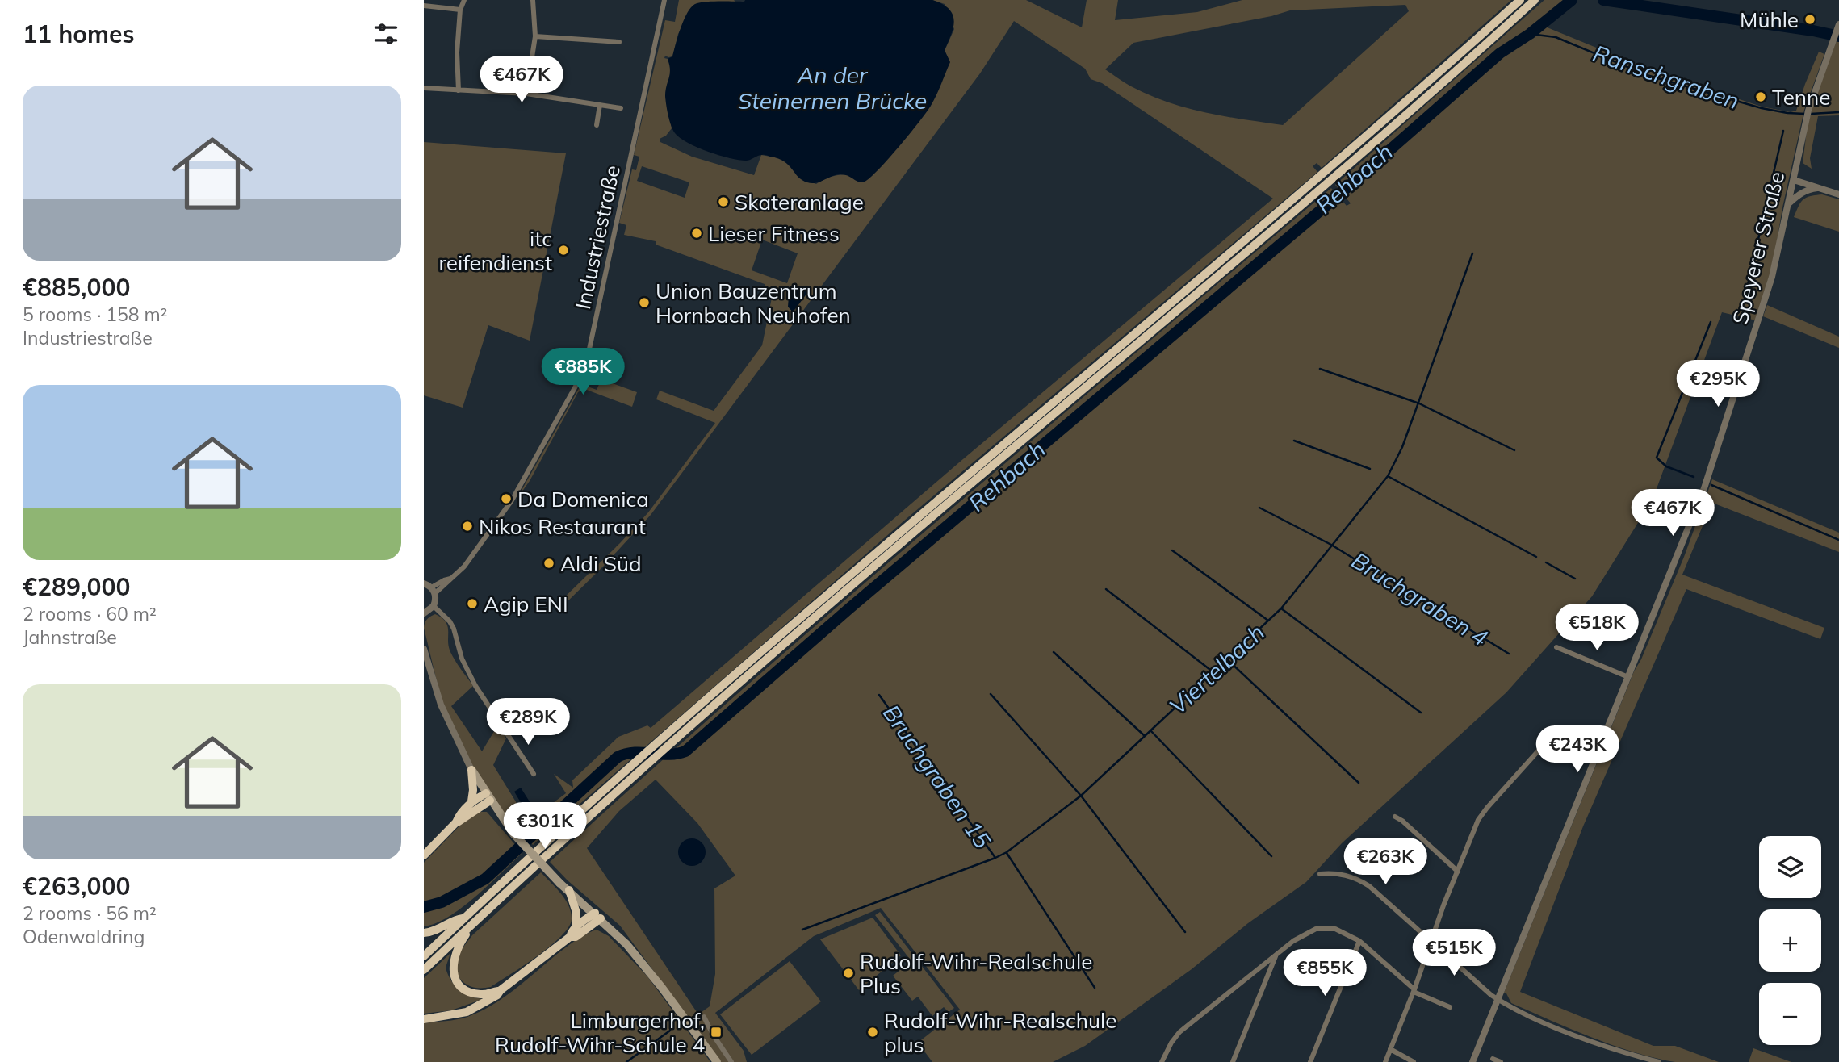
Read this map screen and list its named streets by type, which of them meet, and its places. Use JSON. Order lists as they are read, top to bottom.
{
  "streets": {
    "street": ["Industriestraße", "Speyerer Straße"]
  },
  "water": [
    "An der Steinernen Brücke",
    "Ranschgraben",
    "Rehbach",
    "Bruchgraben 4",
    "Viertelbach",
    "Bruchgraben 15"
  ],
  "places": {
    "other": [
      "Mühle",
      "Tenne",
      "Skateranlage",
      "Lieser Fitness",
      "itc reifendienst",
      "Union Bauzentrum Hornbach Neuhofen",
      "Da Domenica",
      "Nikos Restaurant",
      "Aldi Süd",
      "Agip ENI",
      "Rudolf-Wihr-Realschule Plus",
      "Rudolf-Wihr-Realschule plus"
    ],
    "transit": ["Limburgerhof, Rudolf-Wihr-Schule 4"]
  },
  "page": {
    "heading": "11 homes",
    "price": [
      "€467K",
      "€885K",
      "€295K",
      "€467K",
      "€518K",
      "€289K",
      "€243K",
      "€301K",
      "€263K",
      "€515K",
      "€855K"
    ],
    "list": [
      {
        "name": "€885,000",
        "note": "5 rooms · 158 m² · Industriestraße"
      },
      {
        "name": "€289,000",
        "note": "2 rooms · 60 m² · Jahnstraße"
      },
      {
        "name": "€263,000",
        "note": "2 rooms · 56 m² · Odenwaldring"
      }
    ],
    "map_buttons": ["+", "−"]
  }
}
